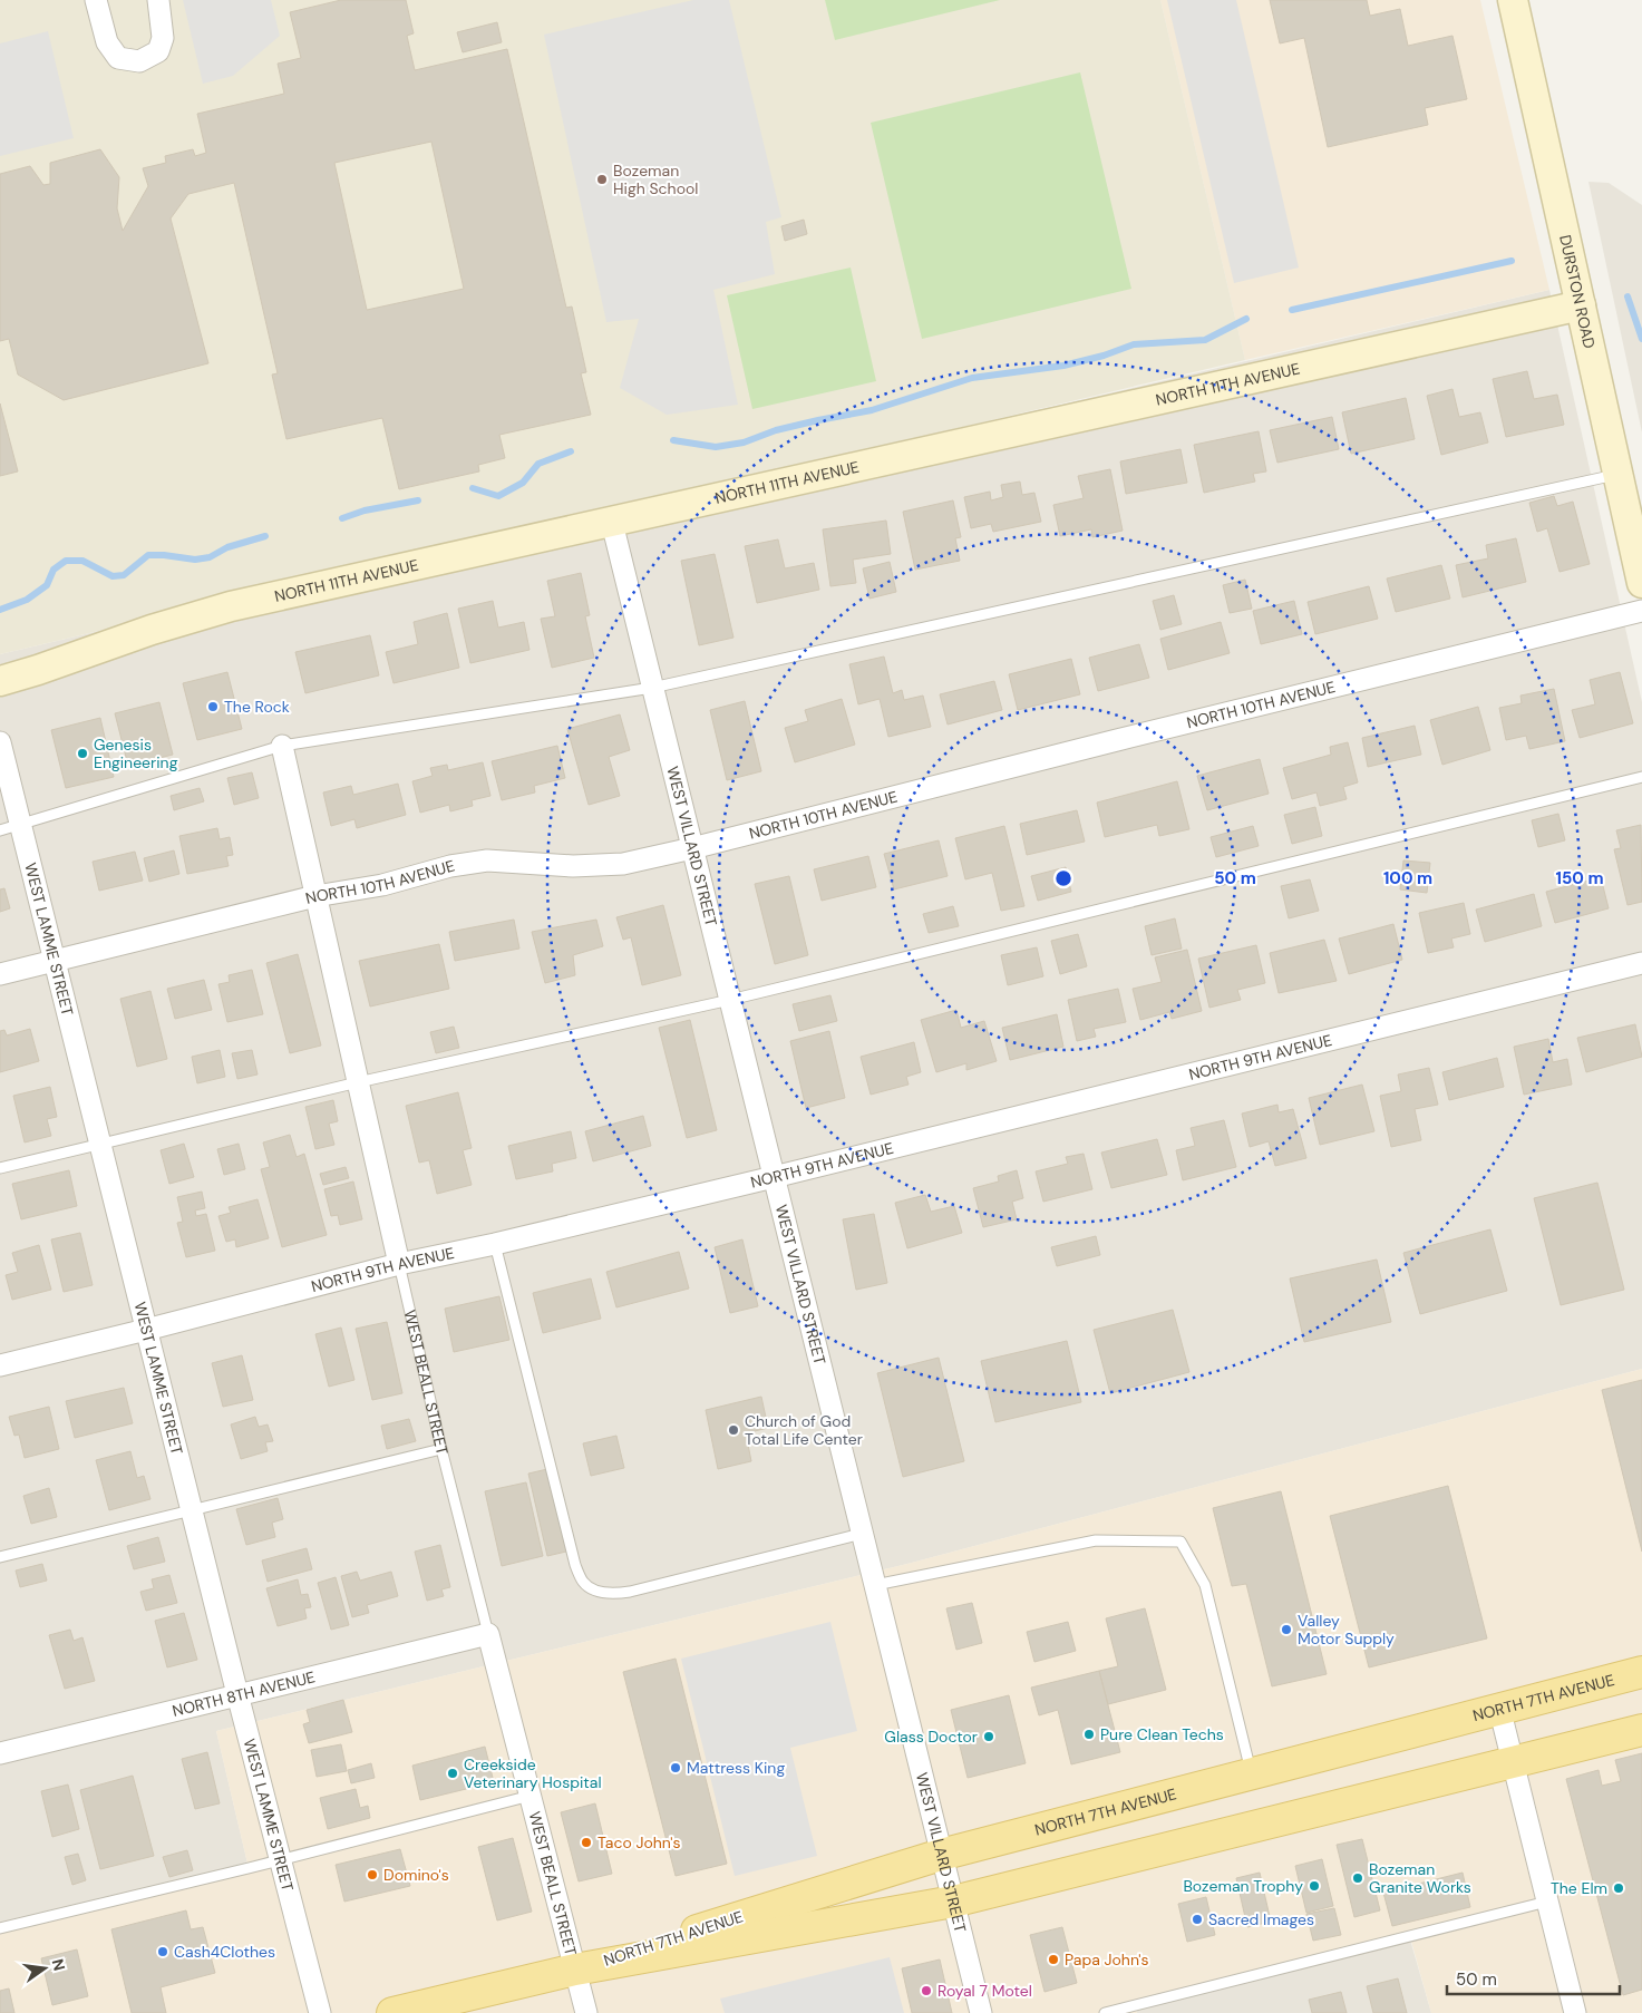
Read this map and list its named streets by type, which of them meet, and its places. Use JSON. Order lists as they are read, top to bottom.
{
  "streets": {
    "main road": ["NORTH 7TH AVENUE"],
    "street": [
      "DURSTON ROAD",
      "NORTH 11TH AVENUE",
      "NORTH 10TH AVENUE",
      "WEST VILLARD STREET",
      "WEST LAMME STREET",
      "NORTH 9TH AVENUE",
      "WEST BEALL STREET",
      "NORTH 8TH AVENUE"
    ]
  },
  "crossings": [
    ["DURSTON ROAD", "NORTH 11TH AVENUE"],
    ["NORTH 11TH AVENUE", "WEST VILLARD STREET"],
    ["NORTH 10TH AVENUE", "WEST VILLARD STREET"],
    ["NORTH 10TH AVENUE", "WEST LAMME STREET"],
    ["NORTH 10TH AVENUE", "WEST BEALL STREET"],
    ["WEST VILLARD STREET", "NORTH 9TH AVENUE"],
    ["WEST VILLARD STREET", "NORTH 7TH AVENUE"],
    ["WEST LAMME STREET", "NORTH 9TH AVENUE"],
    ["WEST LAMME STREET", "NORTH 8TH AVENUE"],
    ["NORTH 9TH AVENUE", "WEST BEALL STREET"],
    ["WEST BEALL STREET", "NORTH 8TH AVENUE"],
    ["WEST BEALL STREET", "NORTH 7TH AVENUE"]
  ],
  "places": [
    "Bozeman High School",
    "The Rock",
    "Genesis Engineering",
    "Church of God Total Life Center",
    "Valley Motor Supply",
    "Pure Clean Techs",
    "Glass Doctor",
    "Mattress King",
    "Creekside Veterinary Hospital",
    "Taco John's",
    "Domino's",
    "Bozeman Granite Works",
    "Bozeman Trophy",
    "The Elm",
    "Sacred Images",
    "Cash4Clothes",
    "Papa John's",
    "Royal 7 Motel"
  ],
  "scale_bar": "50 m",
  "north": "right",
  "rings": ["50 m", "100 m", "150 m"]
}
